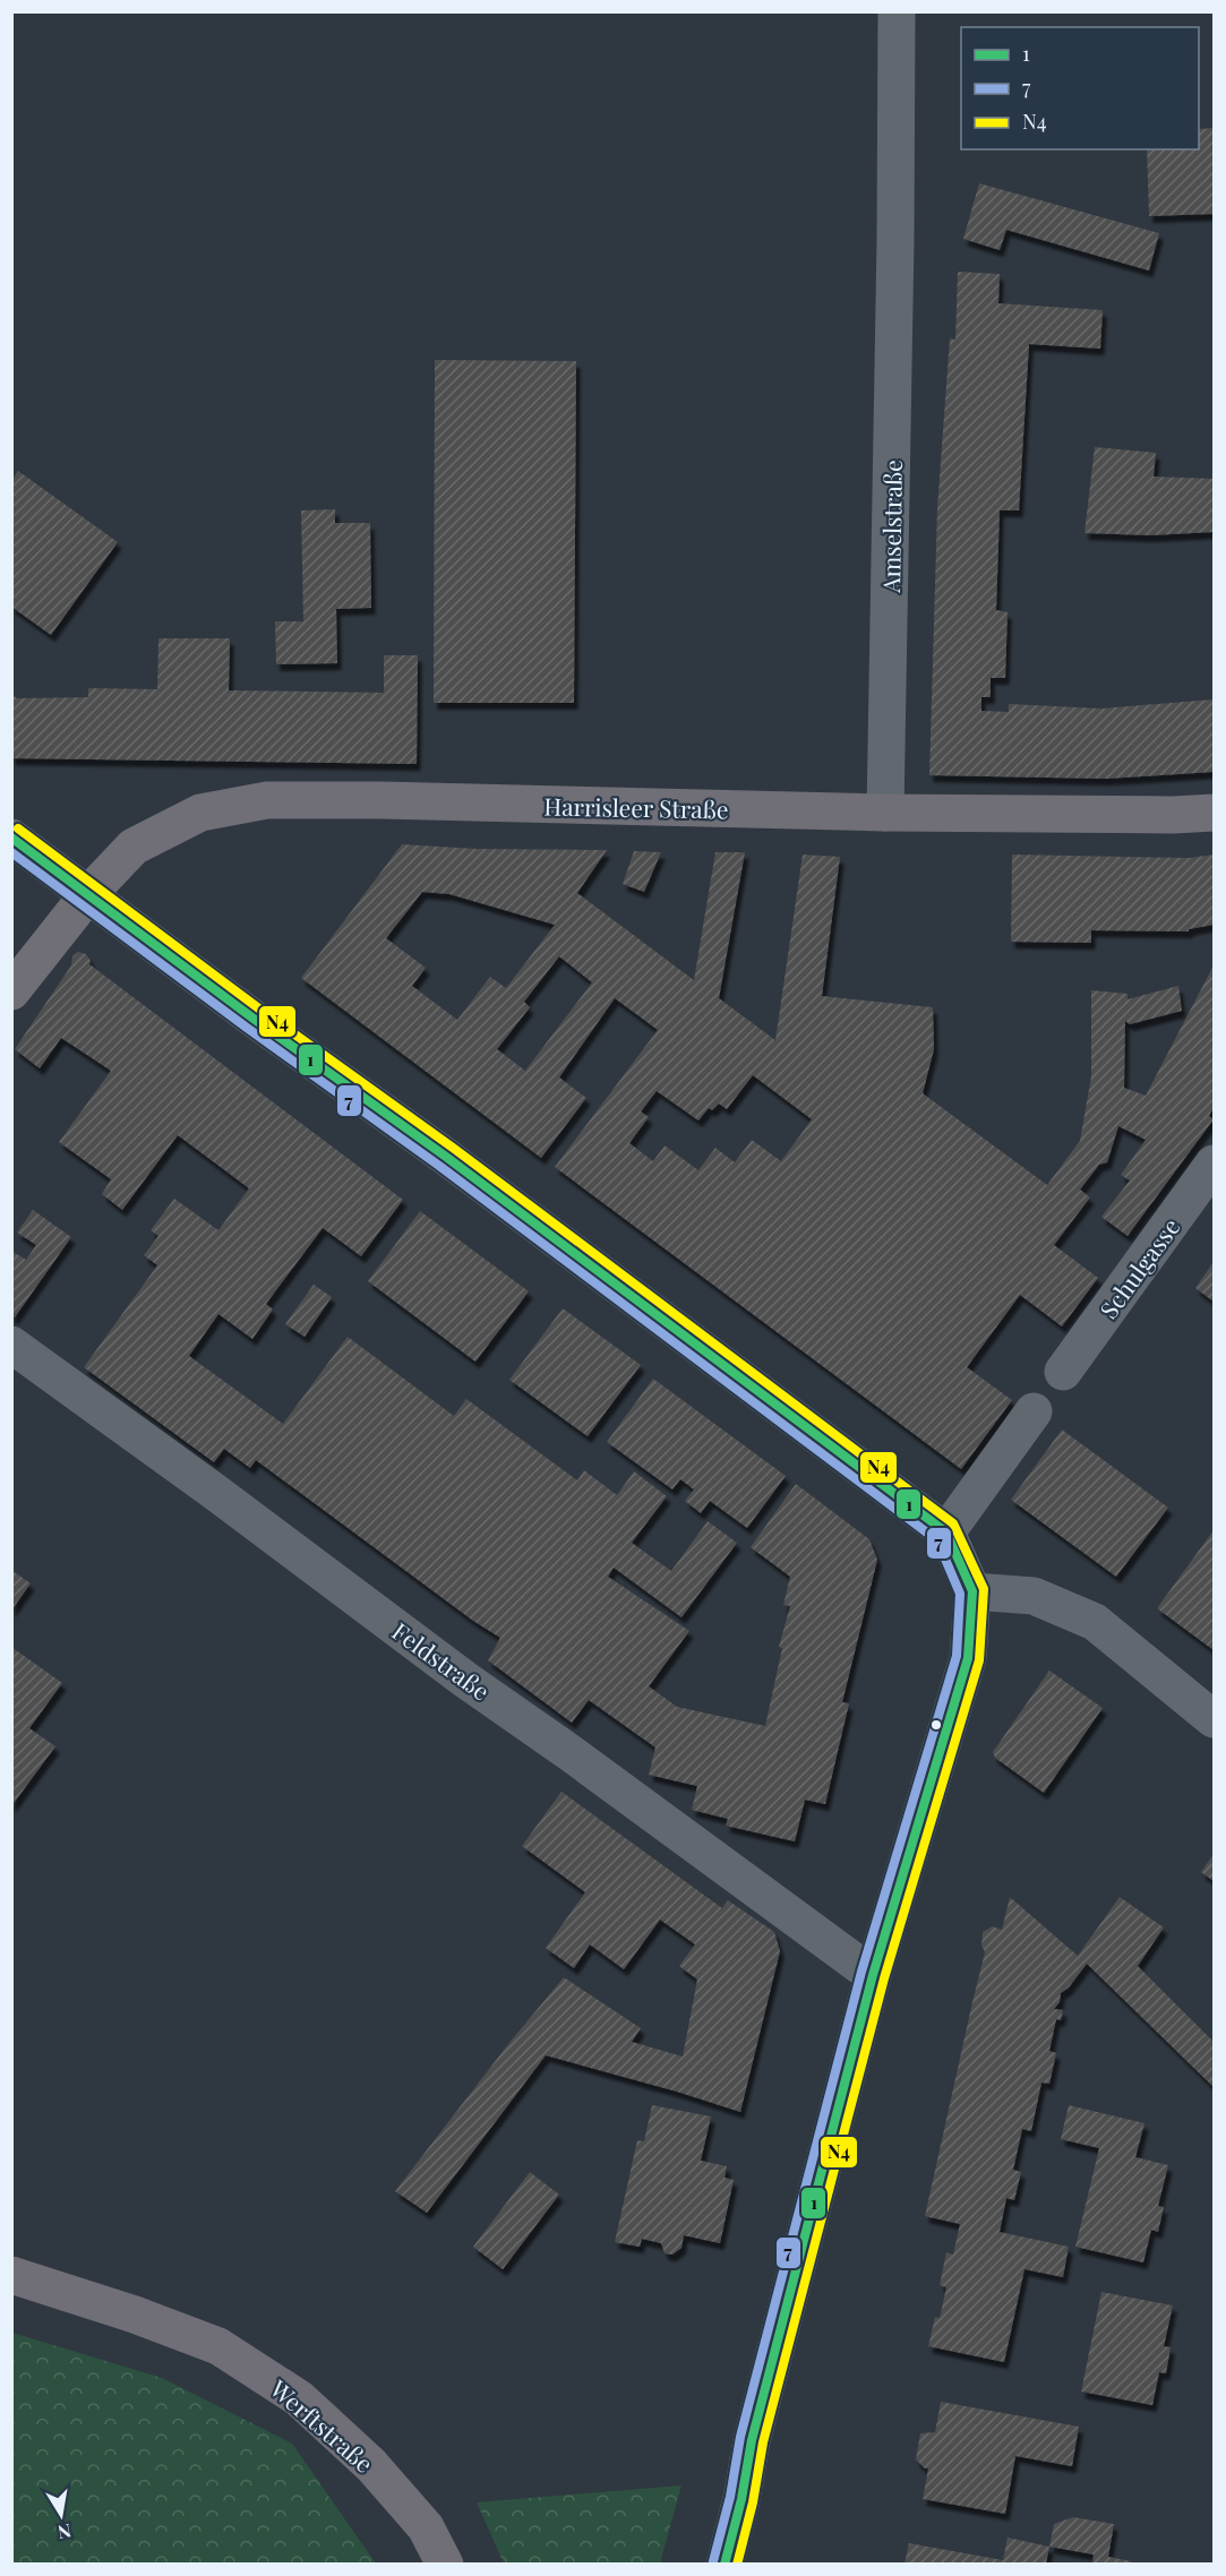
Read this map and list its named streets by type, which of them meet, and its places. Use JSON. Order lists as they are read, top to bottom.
{
  "streets": {
    "main road": ["Harrisleer Straße", "Werftstraße"],
    "street": ["Amselstraße", "Schulgasse", "Feldstraße"]
  },
  "crossings": [
    ["Amselstraße", "Harrisleer Straße"]
  ],
  "lines": ["transit line N4", "transit line 1", "transit line 7"],
  "legend": ["1", "7", "N4"],
  "north": "bottom"
}
